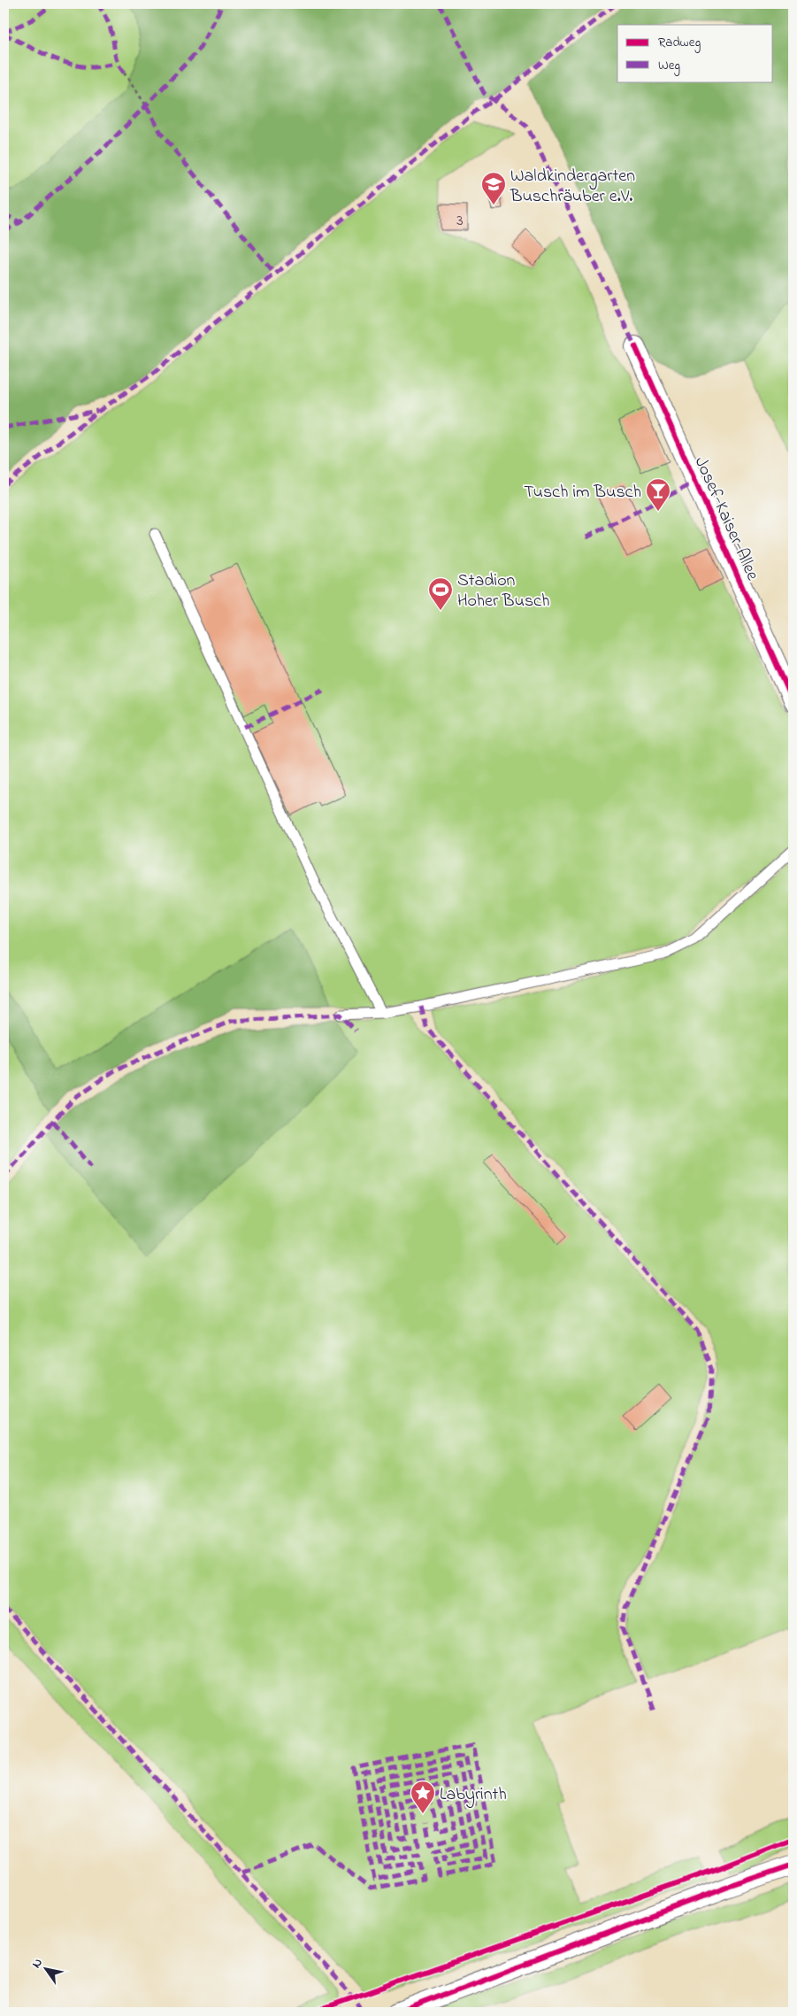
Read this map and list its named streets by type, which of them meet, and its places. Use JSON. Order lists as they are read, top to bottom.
{
  "streets": {
    "street": ["Josef-Kaiser-Allee"]
  },
  "places": {
    "school or university": ["Waldkindergarten Buschräuber e.V."],
    "bar": ["Tusch im Busch"],
    "sports": ["Stadion Hoher Busch"],
    "place": ["Labyrinth"]
  },
  "house_numbers": ["3"],
  "legend": ["Radweg", "Weg"],
  "north": "top left"
}
